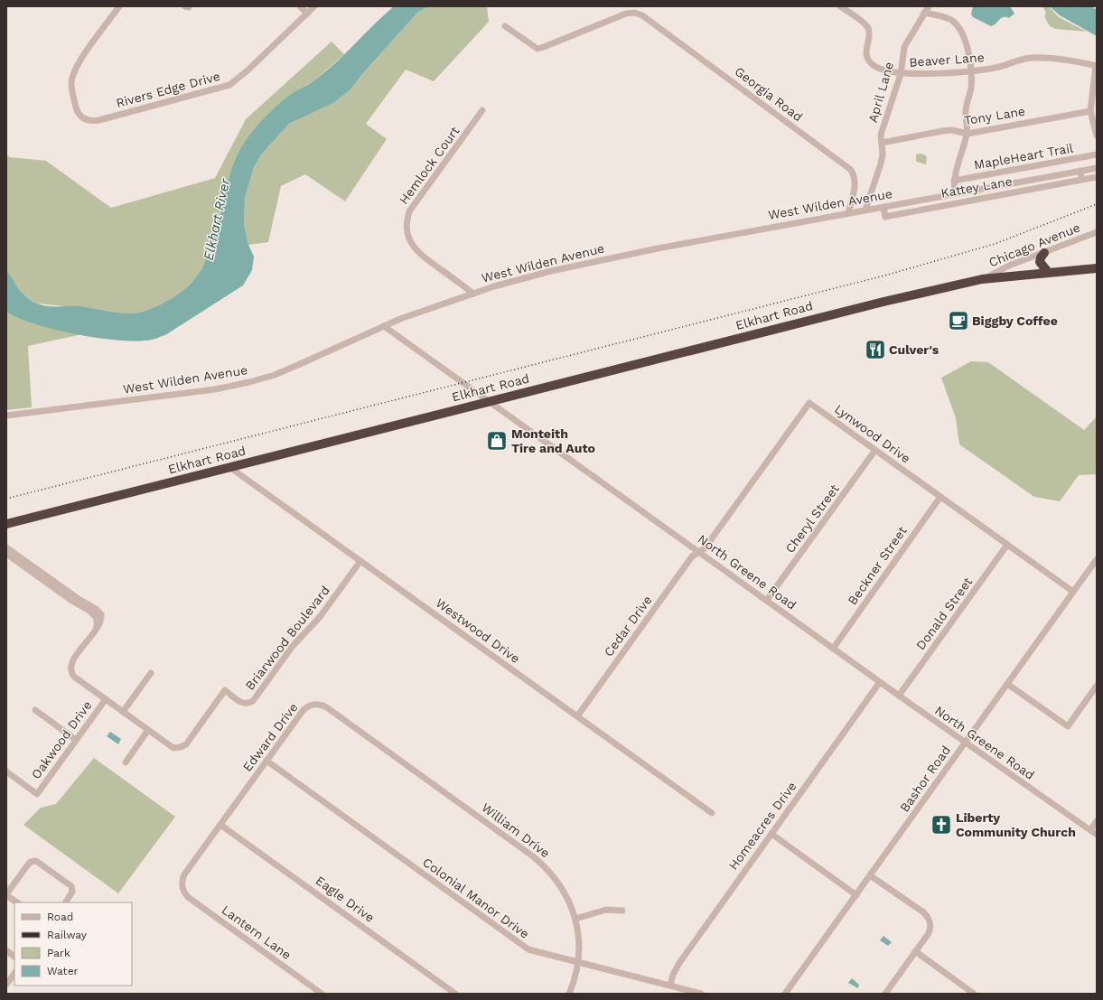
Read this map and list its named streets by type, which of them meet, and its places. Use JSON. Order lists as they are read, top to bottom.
{
  "streets": {
    "highway": ["Elkhart Road"],
    "street": [
      "Beaver Lane",
      "Rivers Edge Drive",
      "April Lane",
      "Georgia Road",
      "Tony Lane",
      "MapleHeart Trail",
      "Hemlock Court",
      "Kattey Lane",
      "West Wilden Avenue",
      "Chicago Avenue",
      "Lynwood Drive",
      "Cheryl Street",
      "Beckner Street",
      "North Greene Road",
      "Donald Street",
      "Cedar Drive",
      "Westwood Drive",
      "Briarwood Boulevard",
      "Edward Drive",
      "Oakwood Drive",
      "Bashor Road",
      "Homeacres Drive",
      "William Drive",
      "Colonial Manor Drive",
      "Eagle Drive",
      "Lantern Lane"
    ]
  },
  "crossings": [
    ["Beaver Lane", "April Lane"],
    ["April Lane", "Tony Lane"],
    ["April Lane", "West Wilden Avenue"],
    ["Georgia Road", "West Wilden Avenue"],
    ["Hemlock Court", "West Wilden Avenue"],
    ["Kattey Lane", "West Wilden Avenue"],
    ["West Wilden Avenue", "North Greene Road"],
    ["Chicago Avenue", "Elkhart Road"],
    ["Elkhart Road", "North Greene Road"],
    ["Elkhart Road", "Westwood Drive"],
    ["Lynwood Drive", "Cheryl Street"],
    ["Lynwood Drive", "Beckner Street"],
    ["Lynwood Drive", "North Greene Road"],
    ["Lynwood Drive", "Donald Street"],
    ["Lynwood Drive", "Cedar Drive"],
    ["Lynwood Drive", "Bashor Road"],
    ["Cheryl Street", "North Greene Road"],
    ["Beckner Street", "North Greene Road"],
    ["North Greene Road", "Donald Street"],
    ["North Greene Road", "Cedar Drive"],
    ["North Greene Road", "Bashor Road"],
    ["North Greene Road", "Homeacres Drive"],
    ["Cedar Drive", "Westwood Drive"],
    ["Westwood Drive", "Briarwood Boulevard"],
    ["Briarwood Boulevard", "Oakwood Drive"],
    ["Edward Drive", "William Drive"],
    ["Edward Drive", "Colonial Manor Drive"],
    ["Edward Drive", "Eagle Drive"],
    ["Edward Drive", "Lantern Lane"],
    ["Homeacres Drive", "Colonial Manor Drive"],
    ["William Drive", "Colonial Manor Drive"]
  ],
  "water": ["Elkhart River"],
  "places": {
    "cafe": ["Biggby Coffee"],
    "restaurant": ["Culver's"],
    "shop": ["Monteith Tire and Auto"],
    "church": ["Liberty Community Church"]
  },
  "legend": [
    "Road",
    "Railway",
    "Park",
    "Water"
  ]
}
